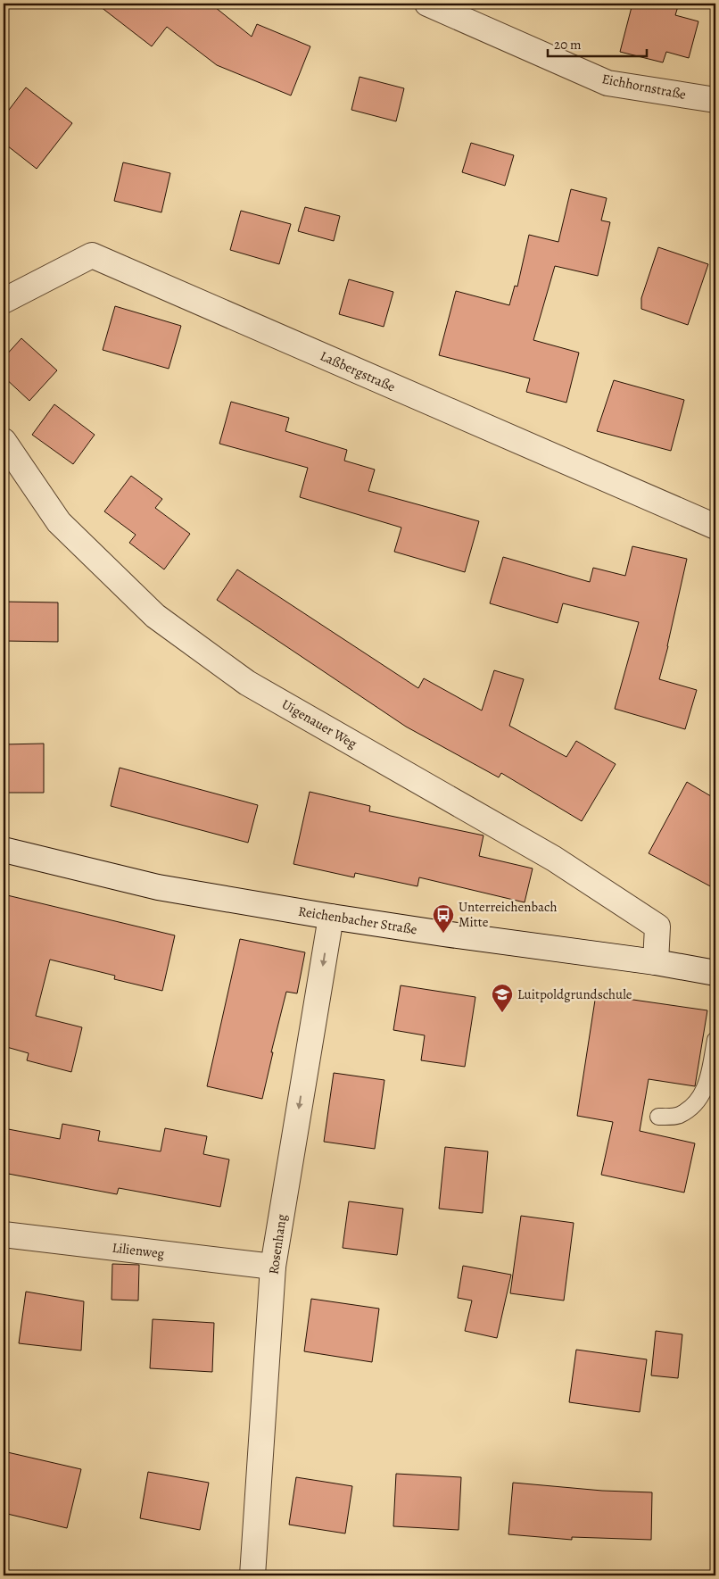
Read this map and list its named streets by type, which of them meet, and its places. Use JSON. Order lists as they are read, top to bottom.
{
  "streets": {
    "street": [
      "Eichhornstraße",
      "Laßbergstraße",
      "Uigenauer Weg",
      "Reichenbacher Straße",
      "Rosenhang",
      "Lilienweg"
    ]
  },
  "crossings": [
    ["Uigenauer Weg", "Reichenbacher Straße"],
    ["Reichenbacher Straße", "Rosenhang"],
    ["Rosenhang", "Lilienweg"]
  ],
  "one_way": ["Rosenhang"],
  "places": {
    "bus stop": ["Unterreichenbach Mitte"],
    "school or university": ["Luitpoldgrundschule"]
  },
  "scale_bar": "20 m"
}
